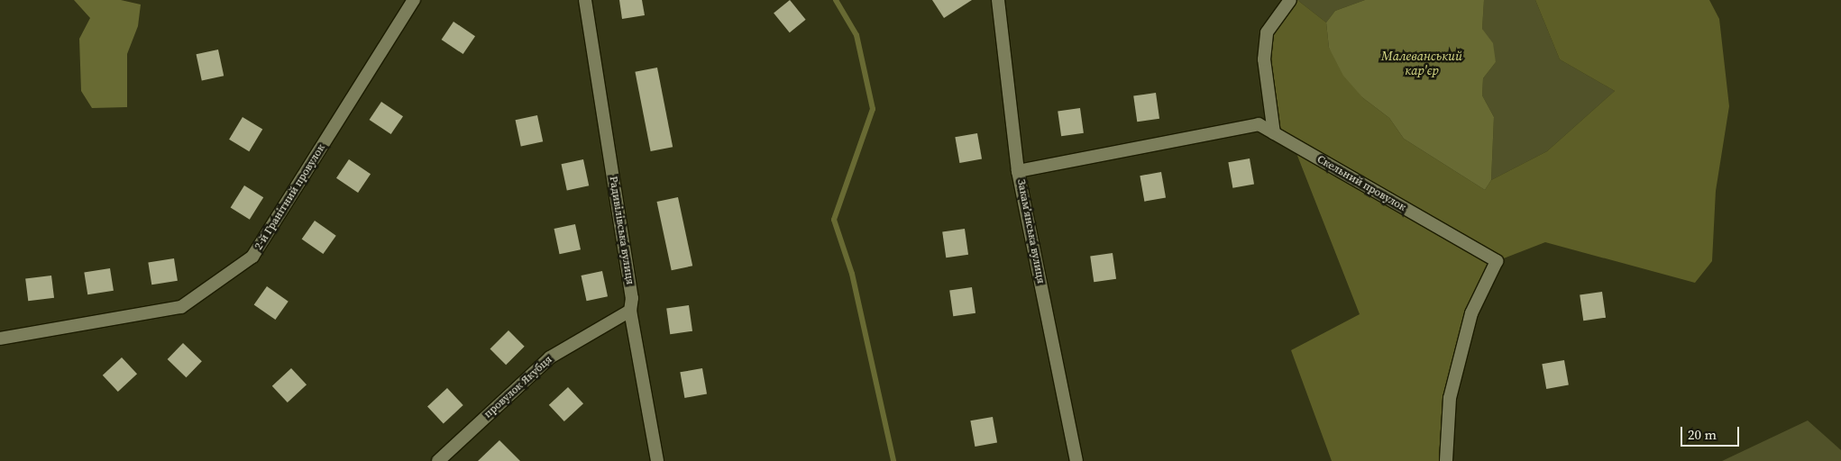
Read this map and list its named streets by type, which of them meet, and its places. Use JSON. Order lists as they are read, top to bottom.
{
  "streets": {
    "street": [
      "Скельний провулок",
      "2-й Гранітний провулок",
      "Радивілівська вулиця",
      "Закамʼянська вулиця",
      "провулок Якубця"
    ]
  },
  "crossings": [
    ["Скельний провулок", "Закамʼянська вулиця"],
    ["Радивілівська вулиця", "провулок Якубця"]
  ],
  "water": ["Малеванський кар'єр"],
  "scale_bar": "20 m"
}
